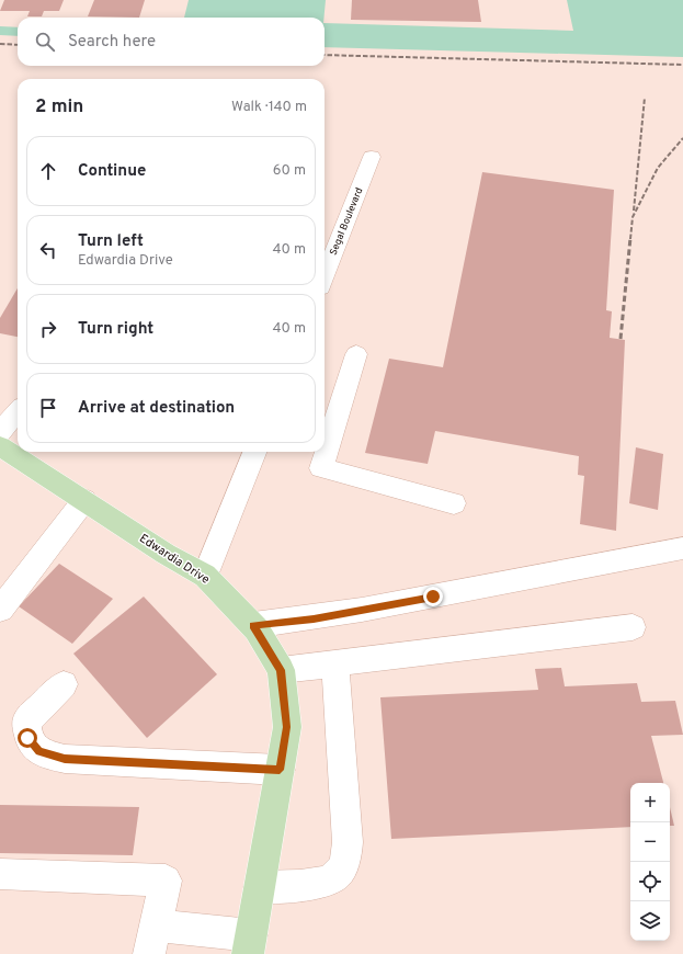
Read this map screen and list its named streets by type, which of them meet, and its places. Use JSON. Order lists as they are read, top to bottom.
{
  "streets": {
    "main road": ["Edwardia Drive"],
    "street": ["Segal Boulevard"]
  },
  "page": {
    "search": "Search here",
    "heading": ["2 min", "Walk · 140 m"],
    "list": [
      ["Continue", "60 m"],
      ["Turn left", "Edwardia Drive", "40 m"],
      ["Turn right", "40 m"],
      "Arrive at destination"
    ],
    "map_buttons": ["+", "−"]
  }
}
